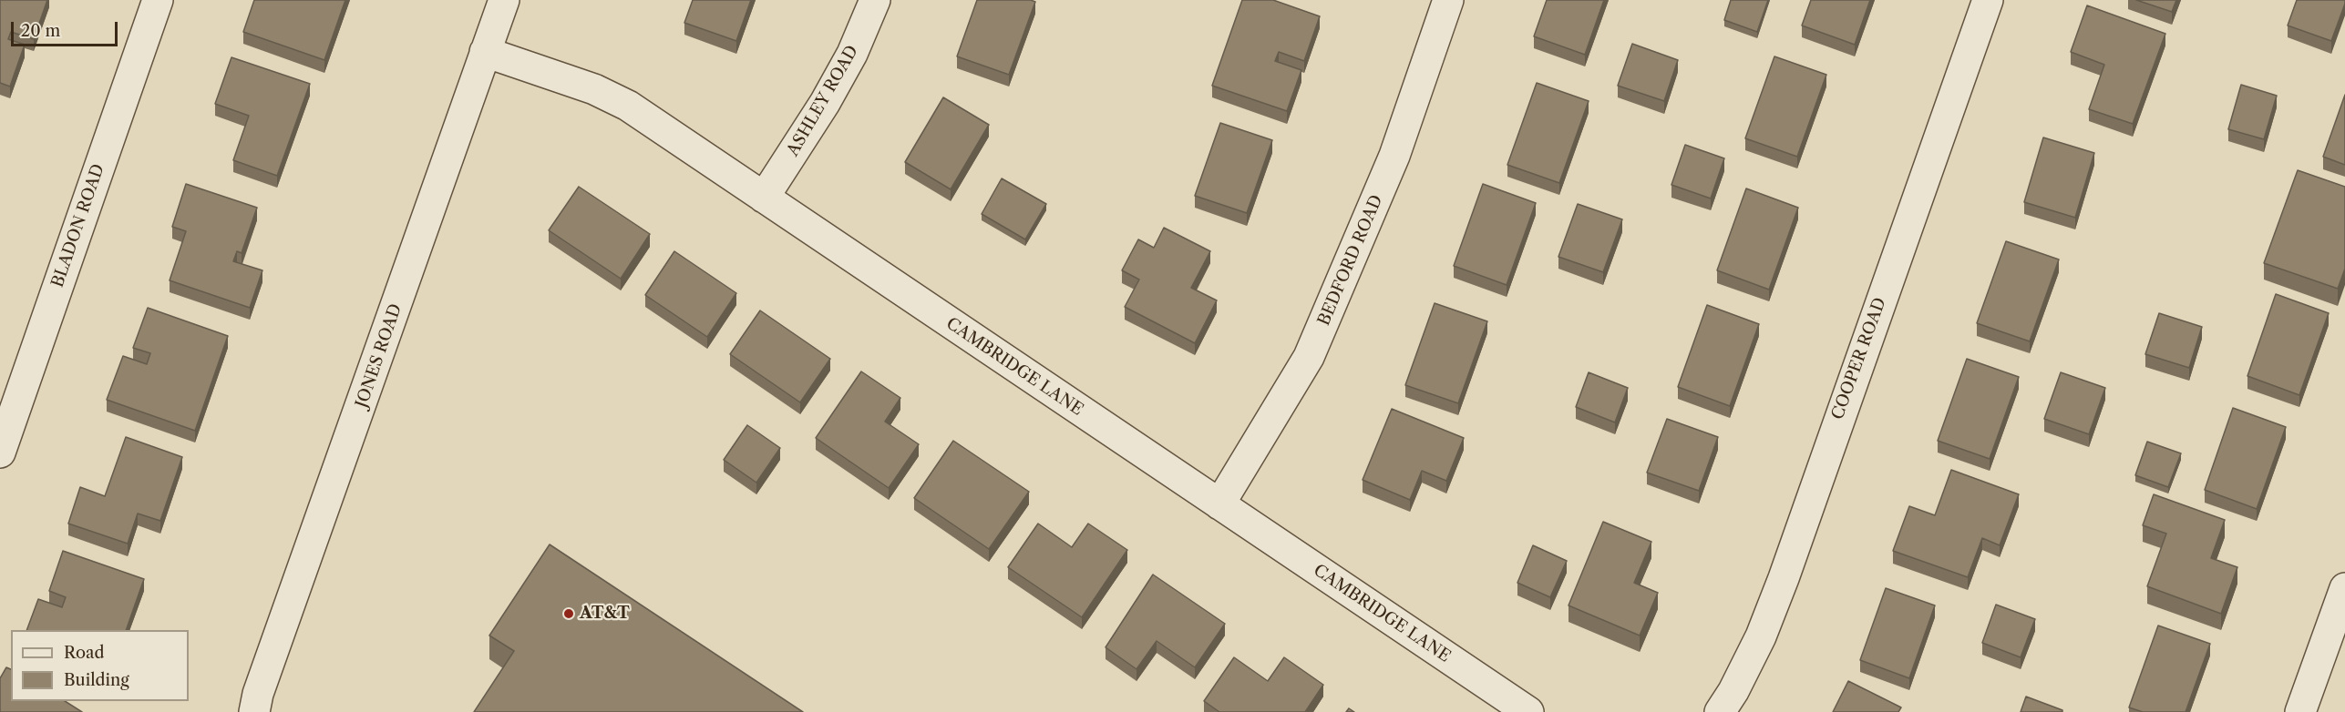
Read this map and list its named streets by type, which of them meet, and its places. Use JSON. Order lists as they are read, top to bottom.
{
  "streets": {
    "street": [
      "ASHLEY ROAD",
      "BLADON ROAD",
      "BEDFORD ROAD",
      "JONES ROAD",
      "COOPER ROAD",
      "CAMBRIDGE LANE"
    ]
  },
  "crossings": [
    ["ASHLEY ROAD", "CAMBRIDGE LANE"],
    ["BEDFORD ROAD", "CAMBRIDGE LANE"],
    ["JONES ROAD", "CAMBRIDGE LANE"]
  ],
  "places": ["AT&T"],
  "legend": ["Road", "Building"],
  "scale_bar": "20 m"
}
